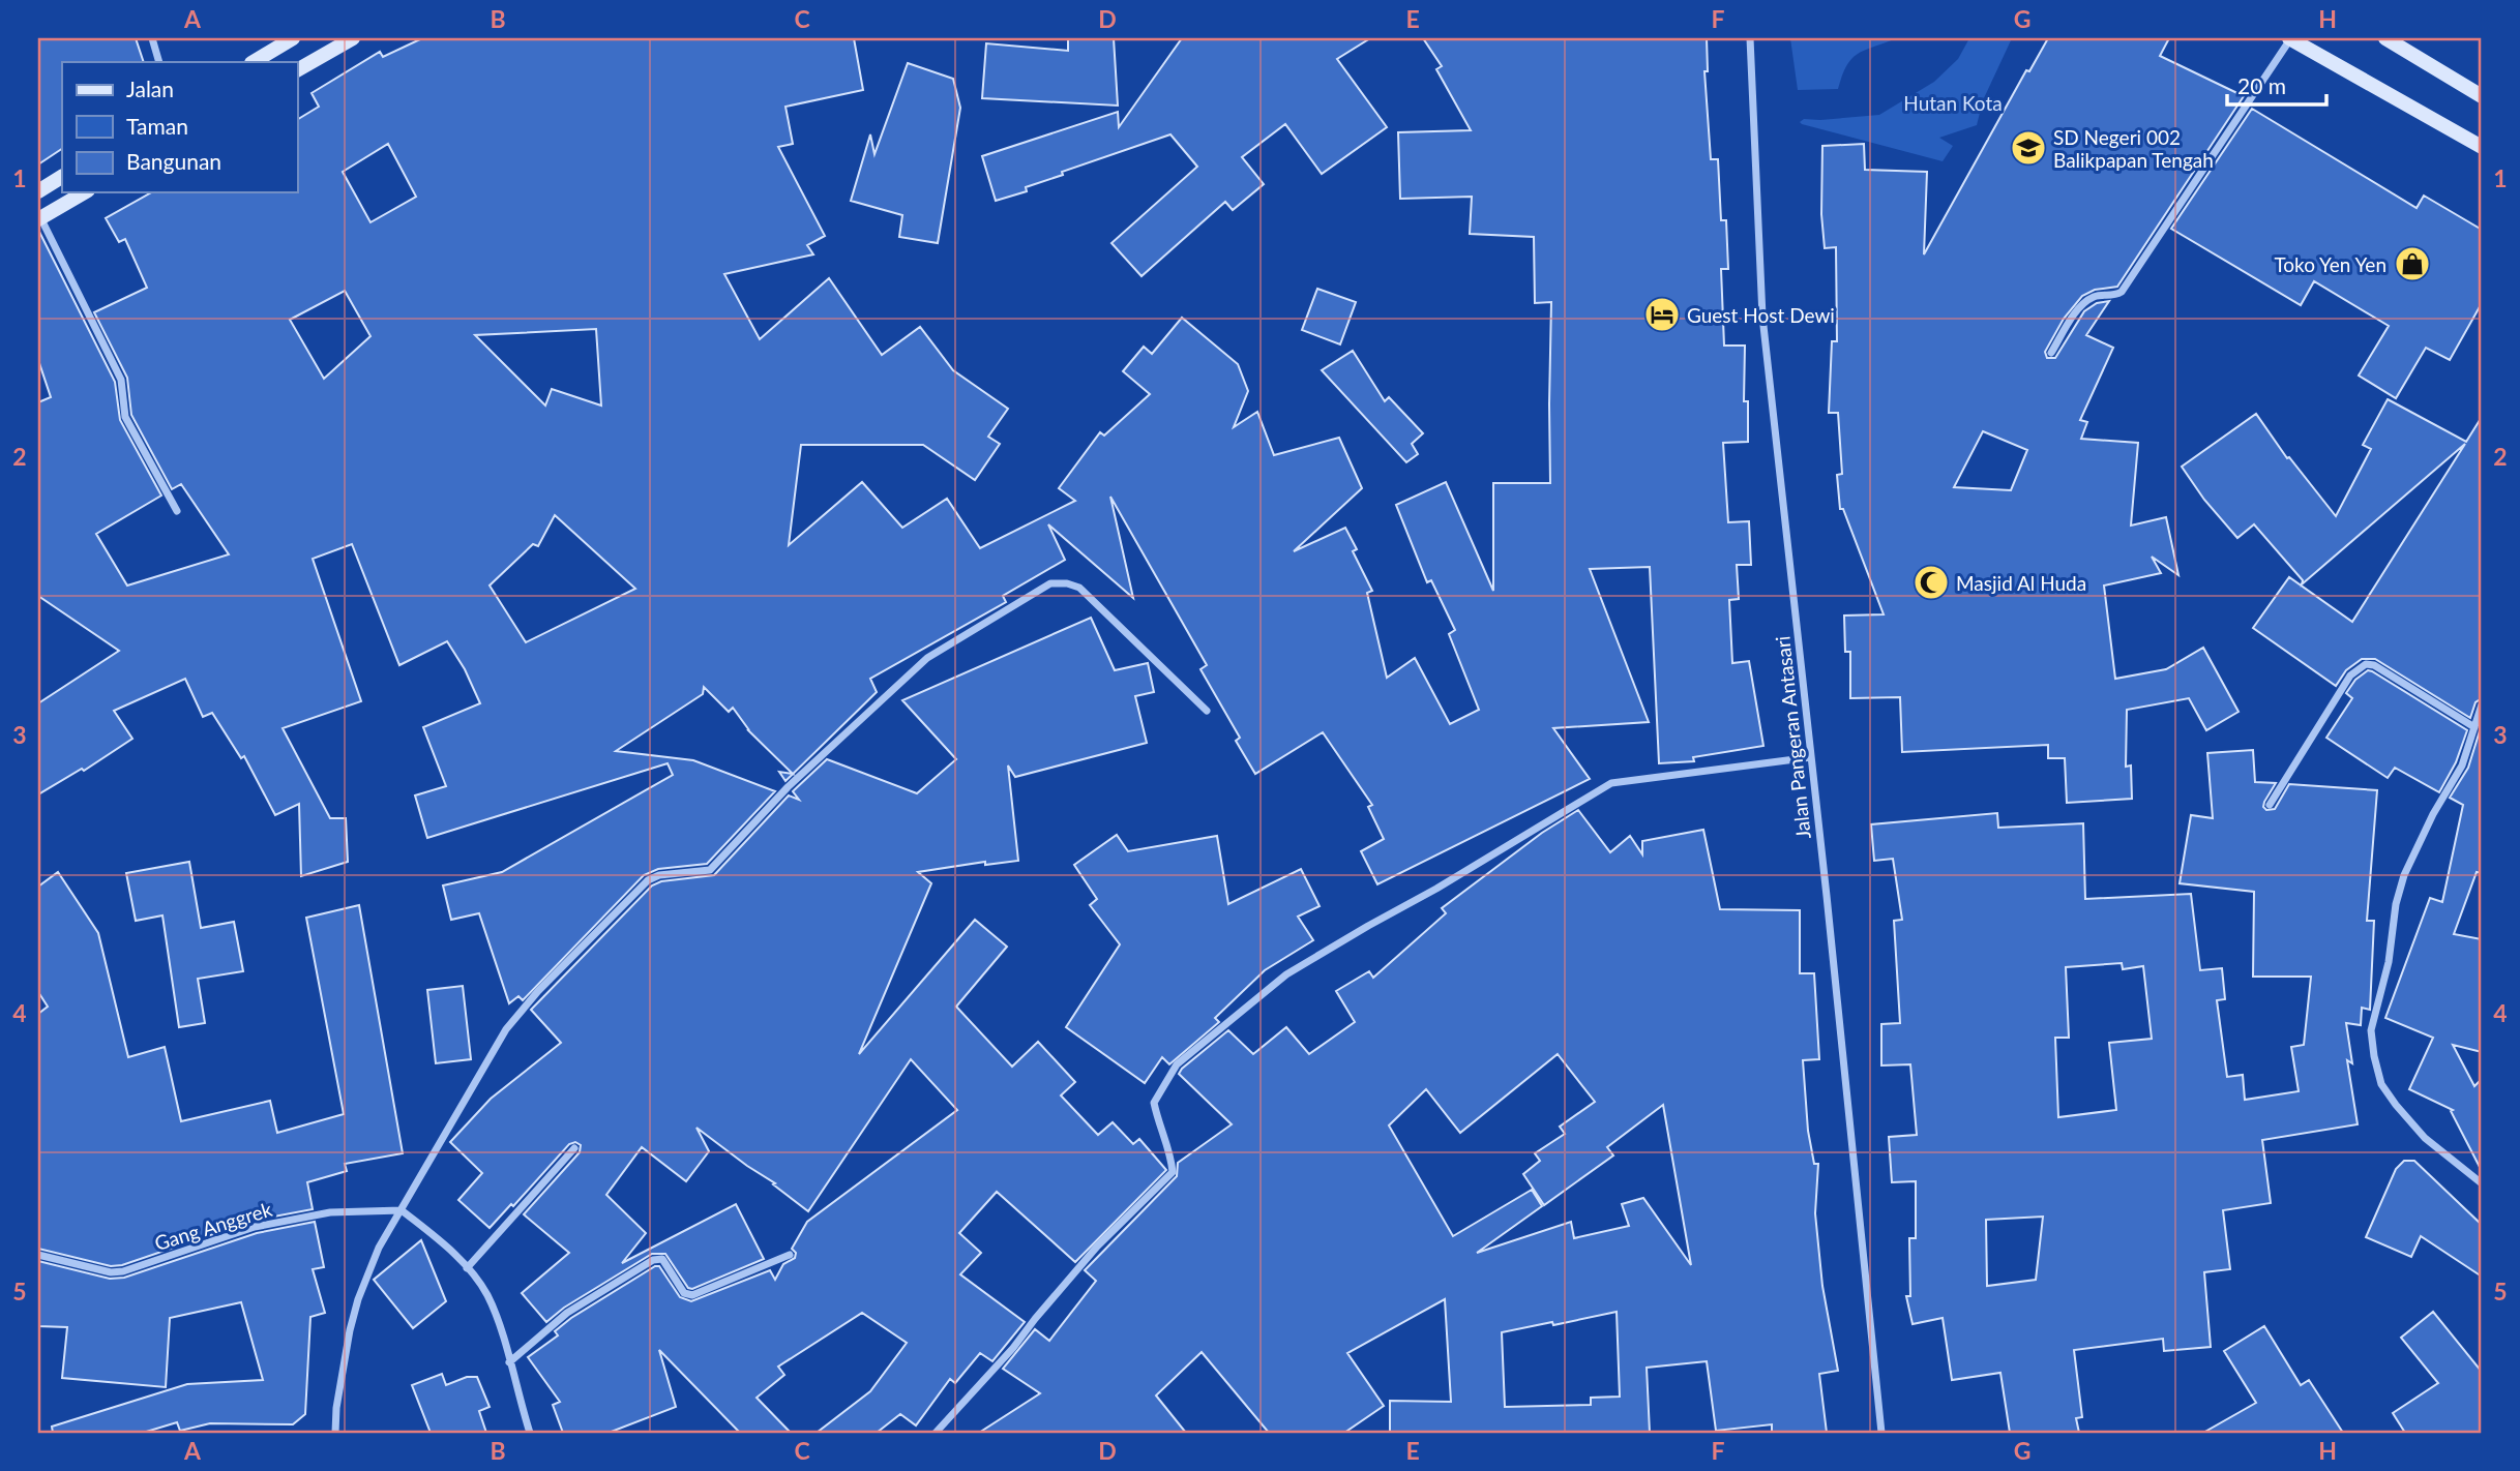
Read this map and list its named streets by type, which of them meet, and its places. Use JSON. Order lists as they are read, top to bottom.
{
  "streets": {
    "street": ["Jalan Pangeran Antasari", "Gang Anggrek"]
  },
  "parks": ["Hutan Kota"],
  "places": {
    "school or university": ["SD Negeri 002 Balikpapan Tengah"],
    "shop": ["Toko Yen Yen"],
    "hotel": ["Guest Host Dewi"],
    "mosque": ["Masjid Al Huda"]
  },
  "legend": ["Jalan", "Taman", "Bangunan"],
  "scale_bar": "20 m",
  "grid": {
    "columns": [
      "A",
      "B",
      "C",
      "D",
      "E",
      "F",
      "G",
      "H"
    ],
    "rows": [
      "1",
      "2",
      "3",
      "4",
      "5"
    ]
  }
}
